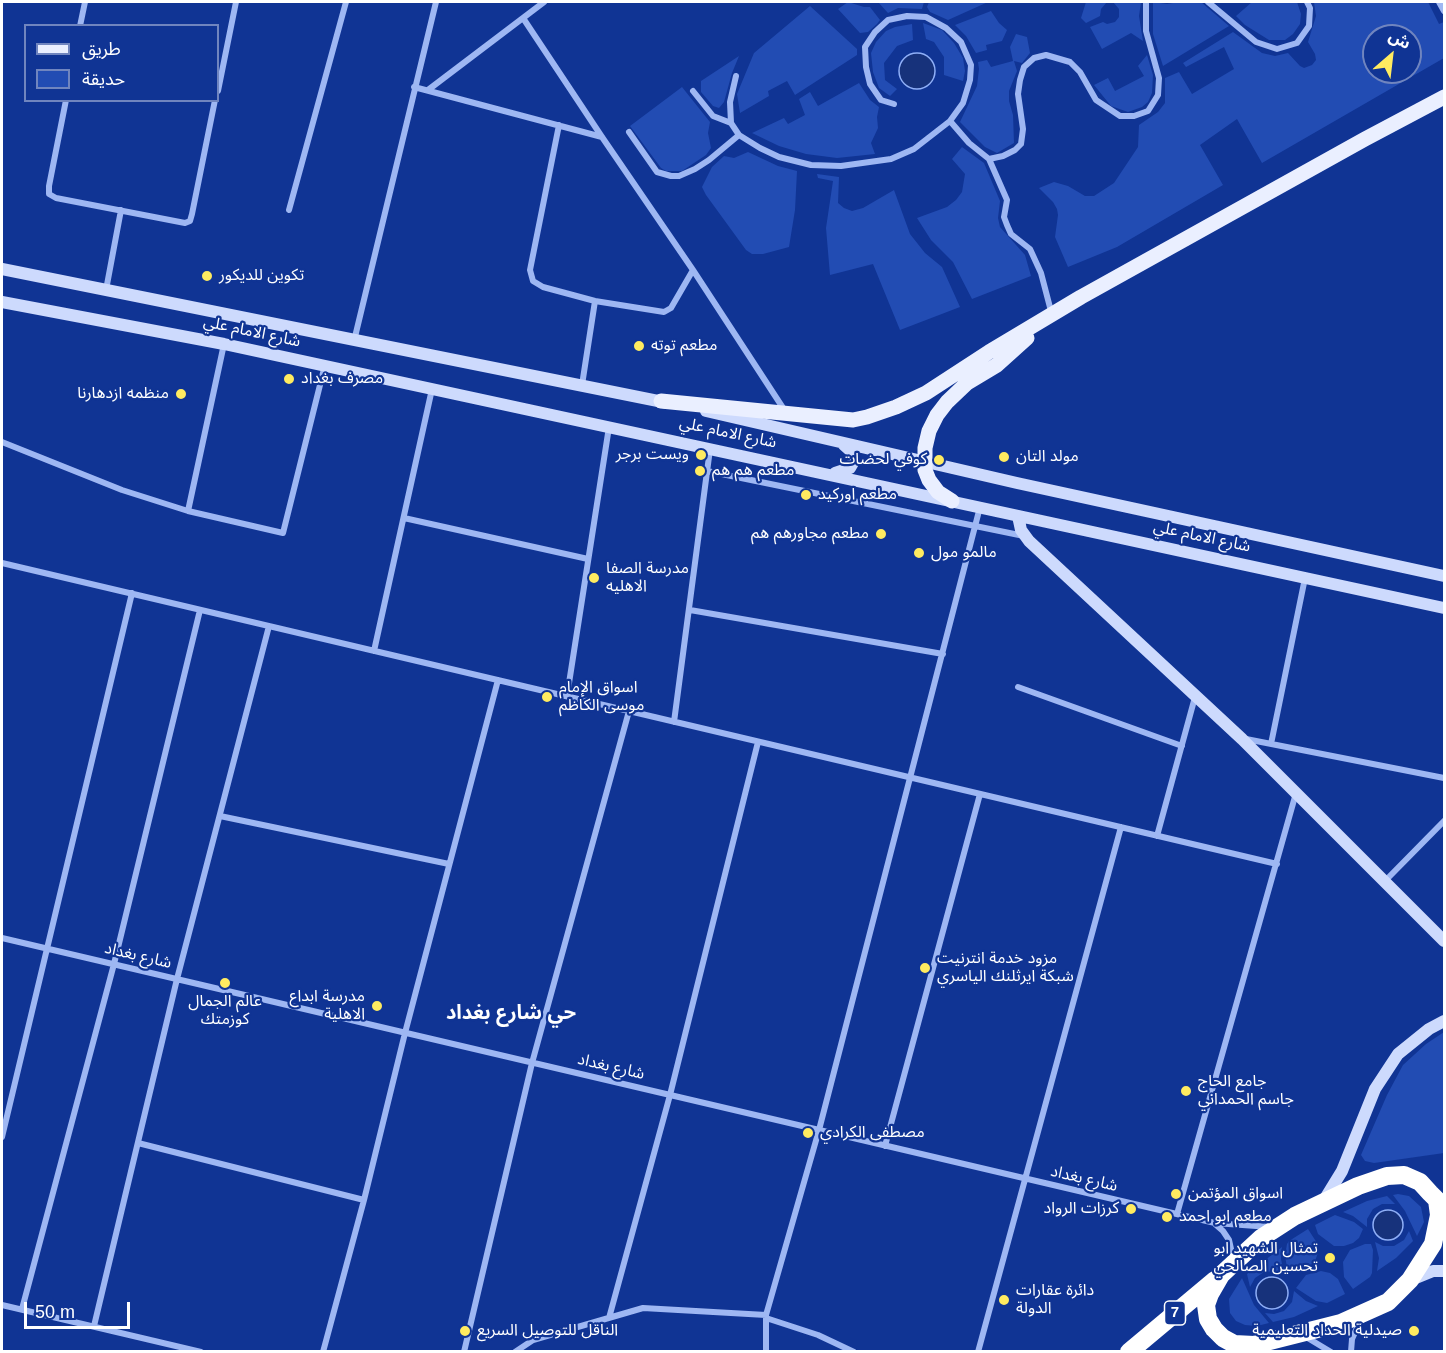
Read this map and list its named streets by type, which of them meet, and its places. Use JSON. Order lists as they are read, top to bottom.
{
  "streets": {
    "highway": ["7"],
    "main road": ["شارع الامام علي"],
    "street": ["شارع بغداد"]
  },
  "crossings": [
    ["شارع بغداد", "7"]
  ],
  "districts": ["حي شارع بغداد"],
  "places": [
    "تكوين للديكور",
    "مطعم توته",
    "مصرف بغداد",
    "منظمه ازدهارنا",
    "ويست برجر",
    "مولد التان",
    "كوفي لحضات",
    "مطعم هم هم",
    "مطعم اوركيد",
    "مطعم مجاورهم هم",
    "مالمو مول",
    "مدرسة الصفا الاهليه",
    "اسواق الإمام موسى الكاظم",
    "مزود خدمة انترنيت شبكة ايرثلنك الياسري",
    "عالم الجمال كوزمتك",
    "مدرسة ابداع الاهلية",
    "جامع الحاج جاسم الحمداني",
    "مصطفى الكرادي",
    "اسواق المؤتمن",
    "كرزات الرواد",
    "مطعم ابو احمد",
    "تمثال الشهيد ابو تحسين الصالحي",
    "دائرة عقارات الدولة",
    "الناقل للتوصيل السريع",
    "صيدلية الحداد التعليمية"
  ],
  "legend": ["طريق", "حديقة"],
  "scale_bar": "50 m",
  "north": "top right"
}
